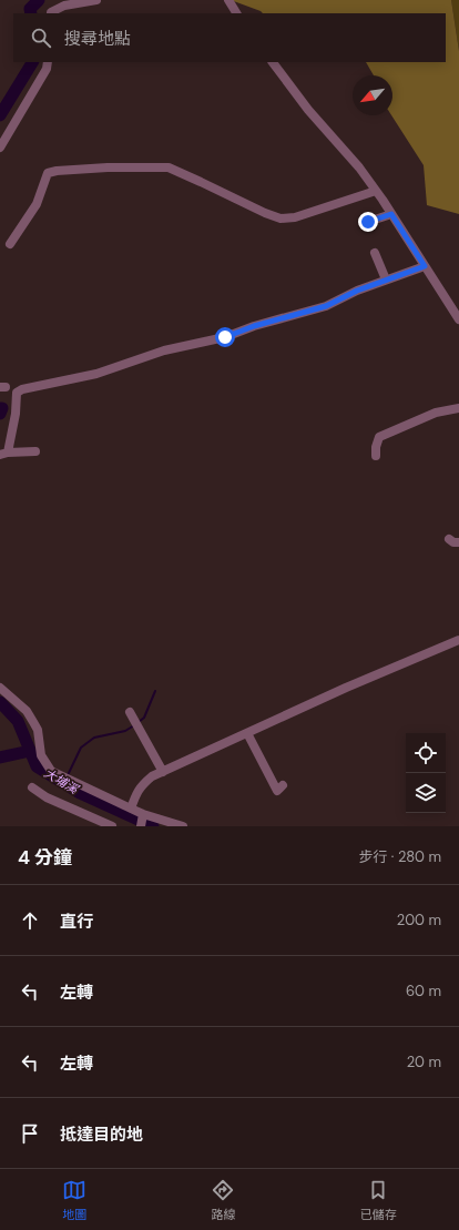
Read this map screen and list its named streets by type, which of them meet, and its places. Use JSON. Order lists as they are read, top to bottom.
{
  "water": ["大埔溪"],
  "north": "bottom left",
  "page": {
    "search": "搜尋地點",
    "heading": ["4 分鐘", "步行 · 280 m"],
    "list": [
      ["直行", "200 m"],
      ["左轉", "60 m"],
      ["左轉", "20 m"],
      "抵達目的地"
    ],
    "nav": ["地圖", "路線", "已儲存"]
  }
}
